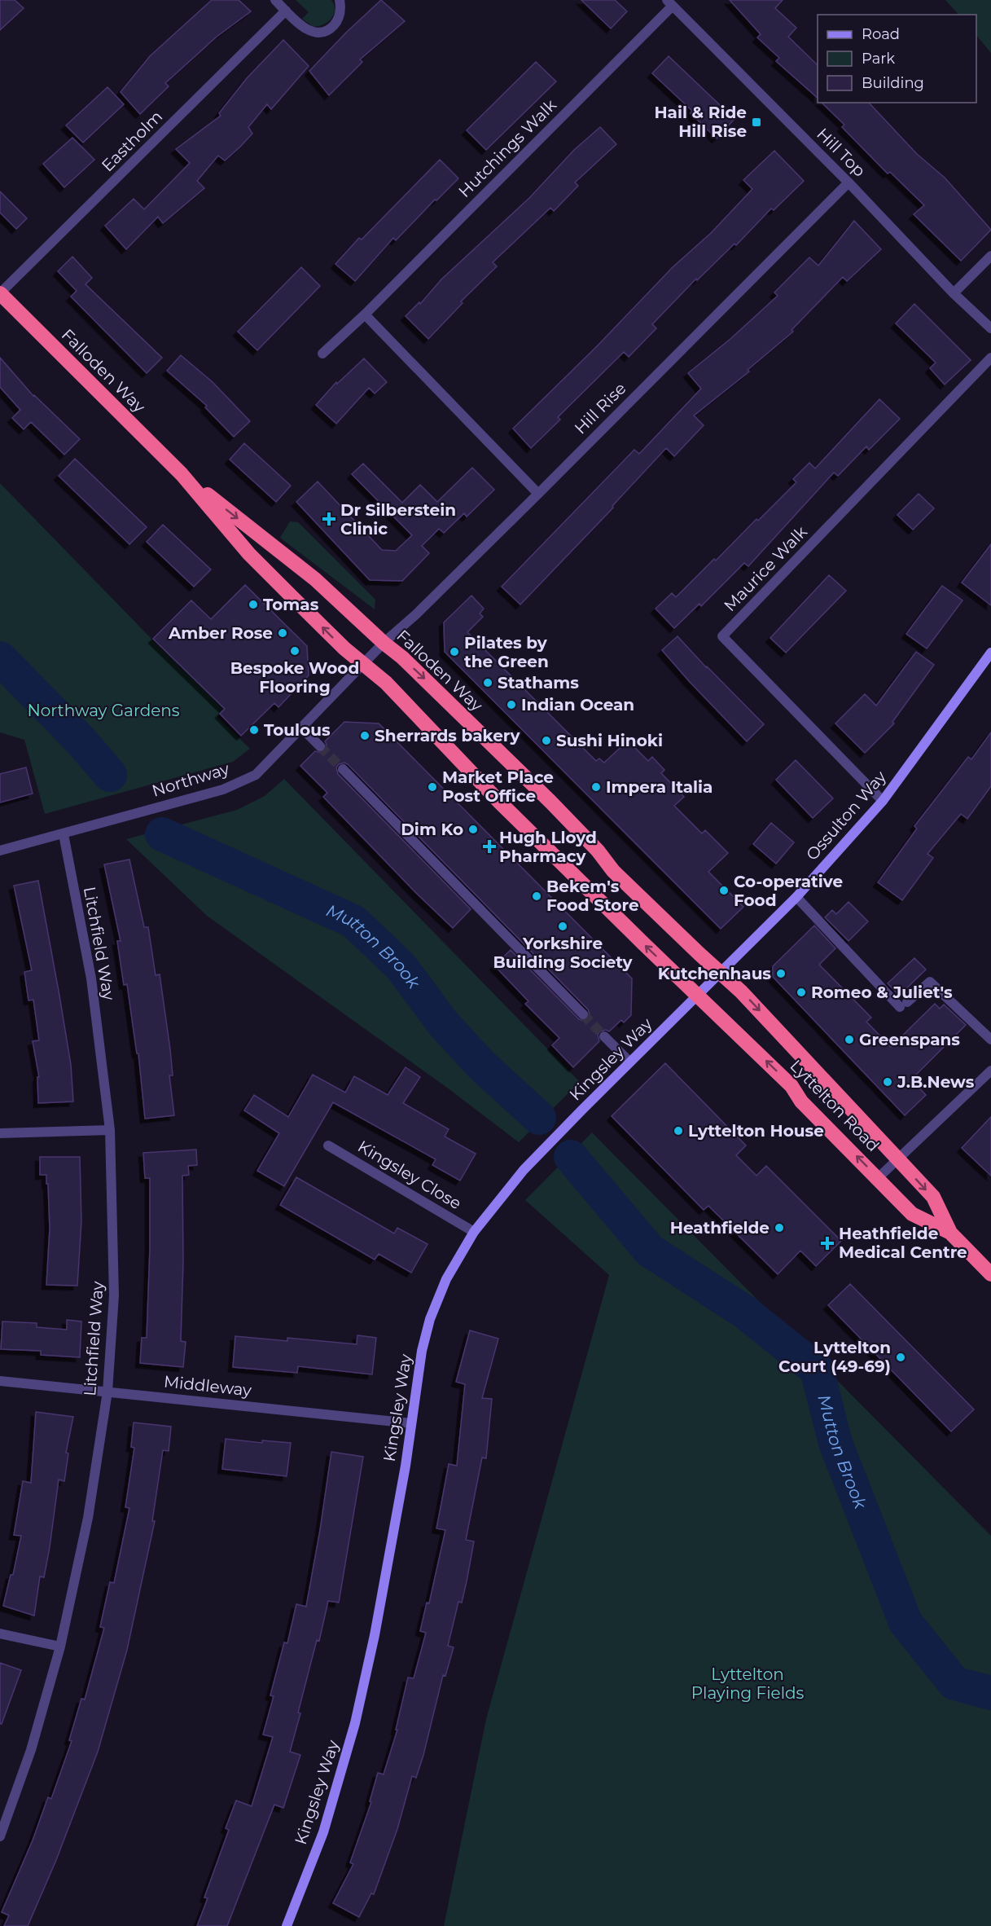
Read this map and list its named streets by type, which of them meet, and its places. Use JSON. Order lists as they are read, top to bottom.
{
  "streets": {
    "highway": ["Falloden Way", "Lyttelton Road"],
    "street": [
      "Eastholm",
      "Hutchings Walk",
      "Hill Top",
      "Hill Rise",
      "Maurice Walk",
      "Northway",
      "Ossulton Way",
      "Litchfield Way",
      "Kingsley Way",
      "Kingsley Close",
      "Middleway"
    ]
  },
  "crossings": [
    ["Eastholm", "Falloden Way"],
    ["Hutchings Walk", "Hill Top"],
    ["Hill Top", "Hill Rise"],
    ["Falloden Way", "Hill Rise"],
    ["Falloden Way", "Northway"],
    ["Falloden Way", "Ossulton Way"],
    ["Falloden Way", "Kingsley Way"],
    ["Falloden Way", "Lyttelton Road"],
    ["Hill Rise", "Northway"],
    ["Maurice Walk", "Ossulton Way"],
    ["Northway", "Litchfield Way"],
    ["Ossulton Way", "Kingsley Way"],
    ["Ossulton Way", "Lyttelton Road"],
    ["Litchfield Way", "Middleway"],
    ["Kingsley Way", "Lyttelton Road"],
    ["Kingsley Way", "Kingsley Close"],
    ["Kingsley Way", "Middleway"]
  ],
  "water": ["Mutton Brook"],
  "parks": ["Northway Gardens", "Lyttelton Playing Fields"],
  "places": {
    "transit": ["Hail & Ride Hill Rise"],
    "health": ["Dr Silberstein Clinic", "Hugh Lloyd Pharmacy", "Heathfielde Medical Centre"],
    "other": [
      "Tomas",
      "Amber Rose",
      "Bespoke Wood Flooring",
      "Pilates by the Green",
      "Stathams",
      "Indian Ocean",
      "Toulous",
      "Sherrards bakery",
      "Sushi Hinoki",
      "Market Place Post Office",
      "Impera Italia",
      "Dim Ko",
      "Co-operative Food",
      "Bekem's Food Store",
      "Yorkshire Building Society",
      "Kutchenhaus",
      "Romeo & Juliet's",
      "Greenspans",
      "J.B.News",
      "Lyttelton House",
      "Heathfielde",
      "Lyttelton Court (49-69)"
    ]
  },
  "legend": ["Road", "Park", "Building"]
}
